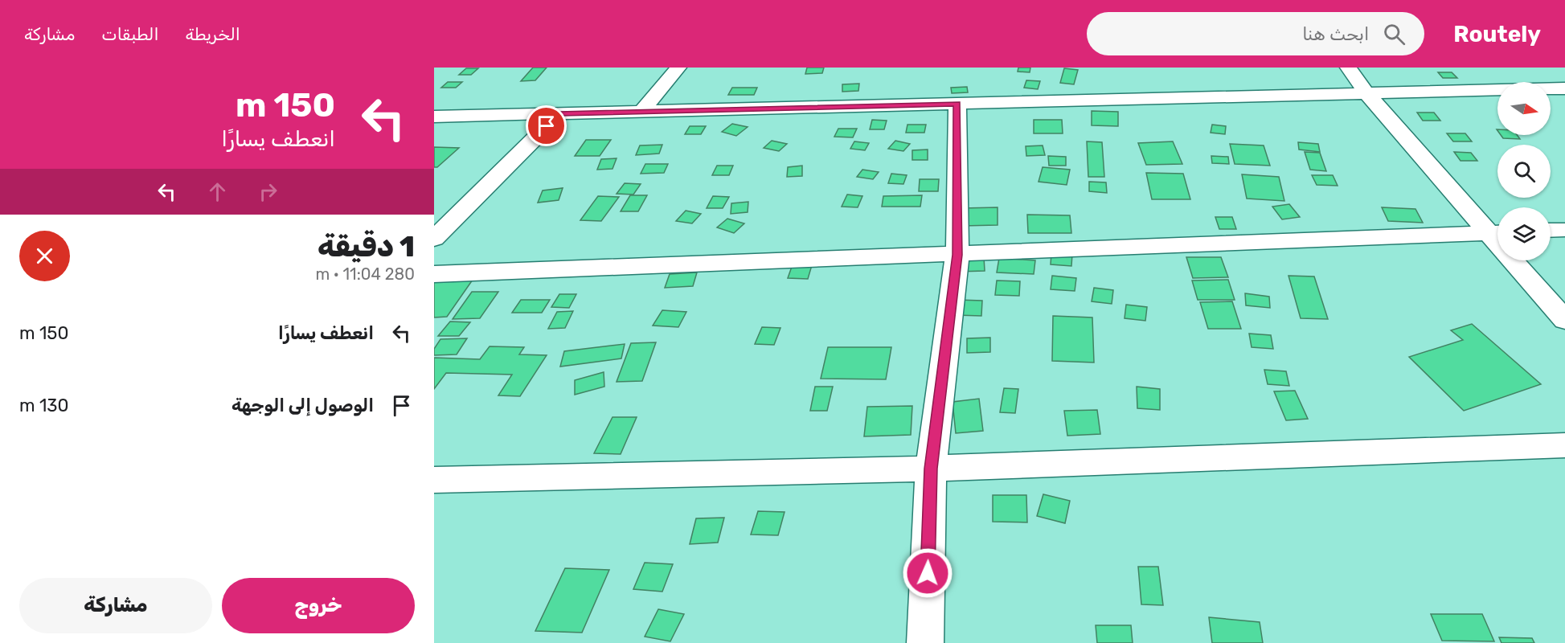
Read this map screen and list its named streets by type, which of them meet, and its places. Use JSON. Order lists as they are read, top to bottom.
{
  "north": "right",
  "page": {
    "header": "Routely",
    "search": "ابحث هنا",
    "nav": ["الخريطة", "الطبقات", "مشاركة"],
    "turn": ["150 m", "انعطف يسارًا"],
    "heading": ["1 دقيقة", "280 m · 11:04"],
    "list": [
      {
        "name": "انعطف يسارًا",
        "value": "150 m"
      },
      {
        "name": "الوصول إلى الوجهة",
        "value": "130 m"
      }
    ],
    "buttons": ["خروج", "مشاركة"]
  }
}
